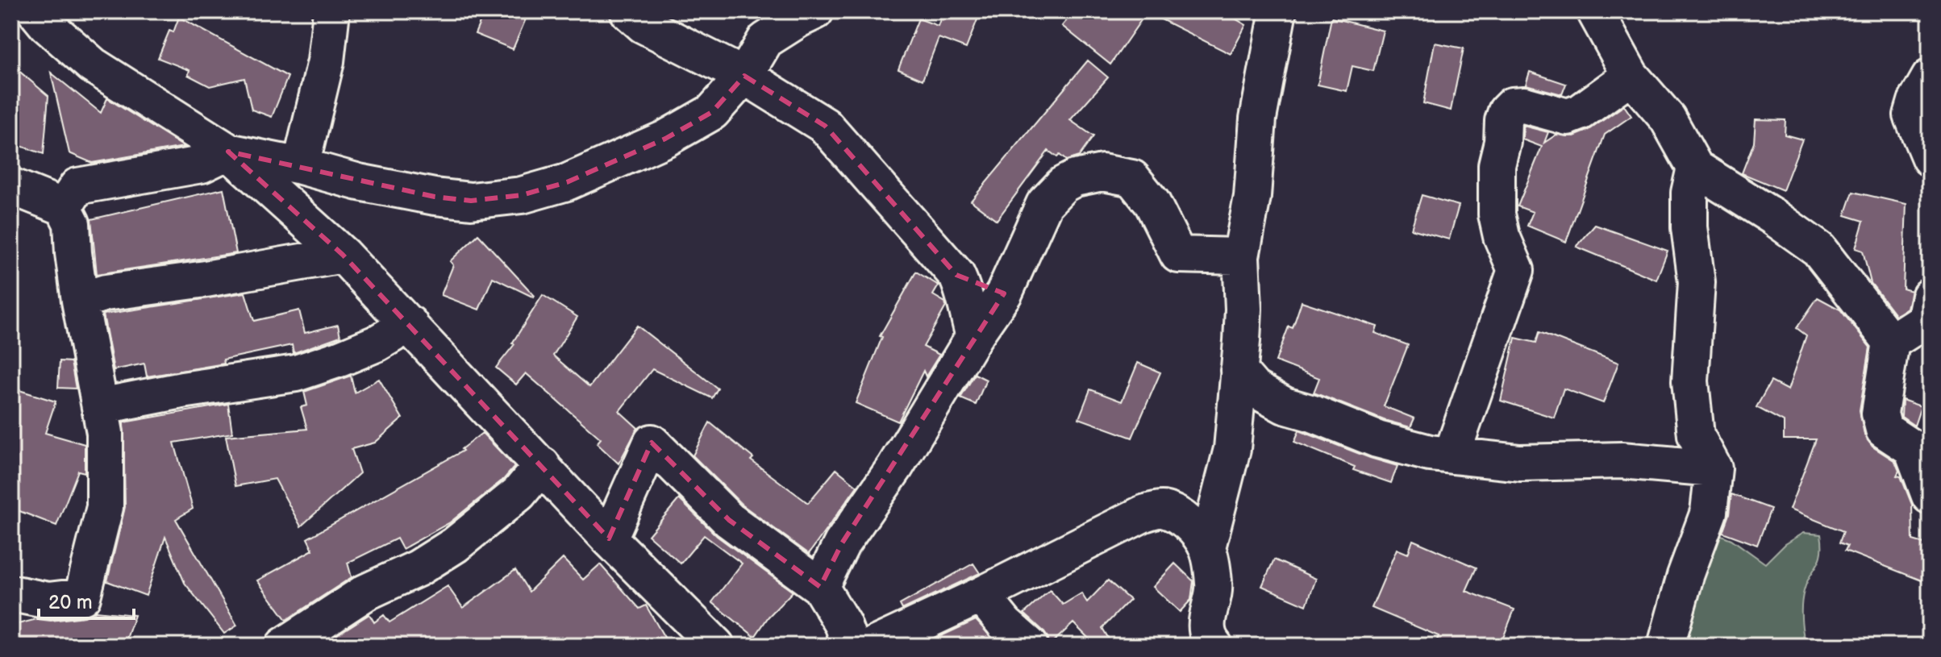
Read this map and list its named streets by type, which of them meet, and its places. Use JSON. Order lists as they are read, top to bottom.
{
  "scale_bar": "20 m"
}
